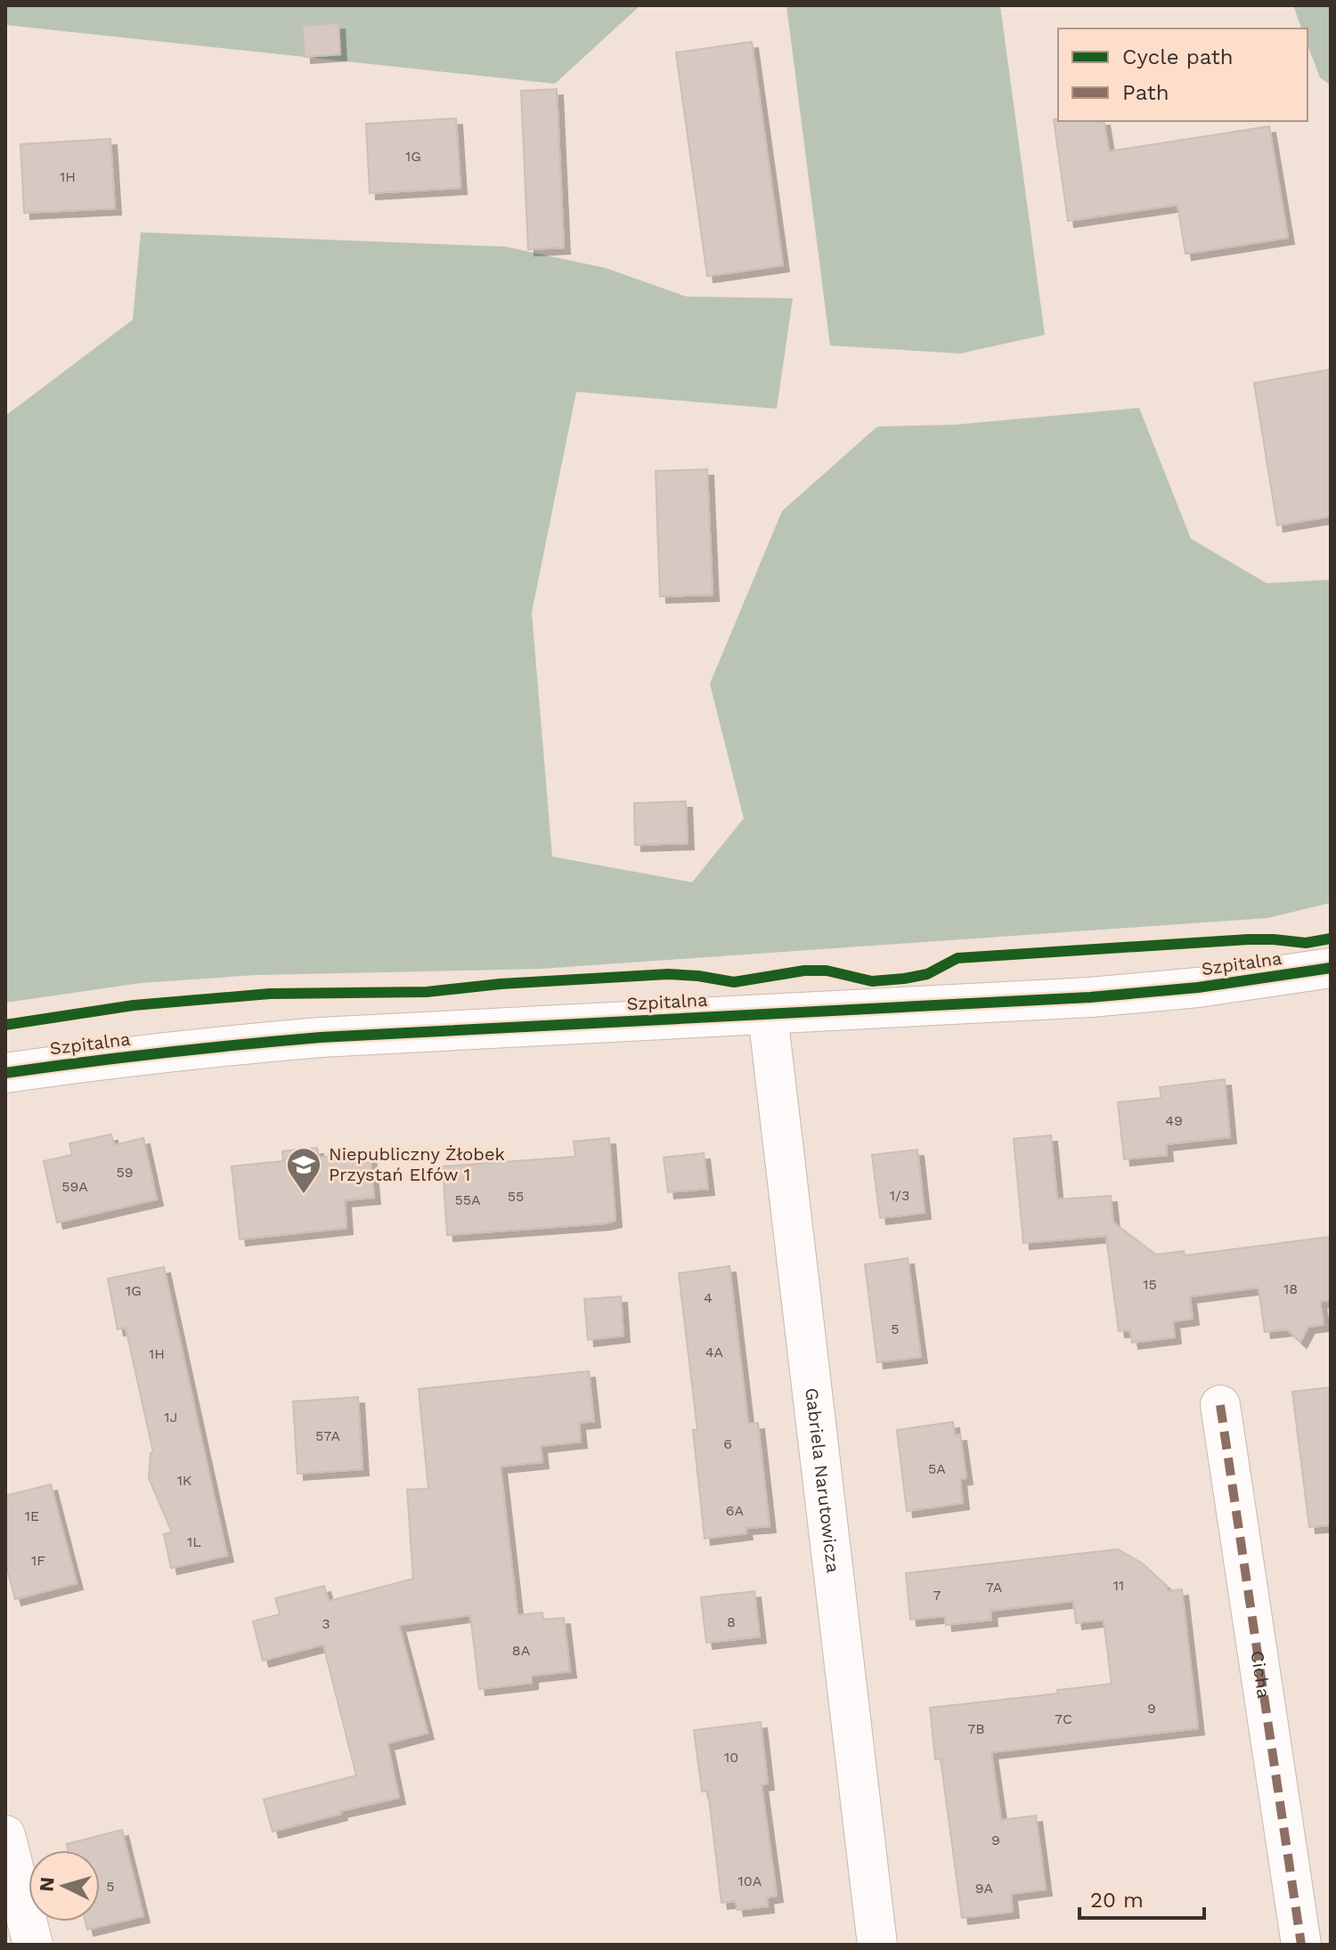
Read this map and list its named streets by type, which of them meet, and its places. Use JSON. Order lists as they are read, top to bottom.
{
  "streets": {
    "street": ["Szpitalna", "Gabriela Narutowicza", "Cicha"]
  },
  "crossings": [
    ["Szpitalna", "Gabriela Narutowicza"]
  ],
  "places": {
    "school or university": ["Niepubliczny Żłobek Przystań Elfów 1"]
  },
  "house_numbers": [
    "1G",
    "1H",
    "49",
    "59",
    "59A",
    "1/3",
    "55",
    "55A",
    "15",
    "18",
    "1G",
    "4",
    "5",
    "4A",
    "1H",
    "1J",
    "57A",
    "6",
    "5A",
    "1K",
    "6A",
    "1E",
    "1L",
    "1F",
    "11",
    "7A",
    "7",
    "8",
    "3",
    "8A",
    "9",
    "7C",
    "7B",
    "10",
    "9",
    "10A",
    "5",
    "9A"
  ],
  "legend": ["Cycle path", "Path"],
  "scale_bar": "20 m",
  "north": "left"
}
